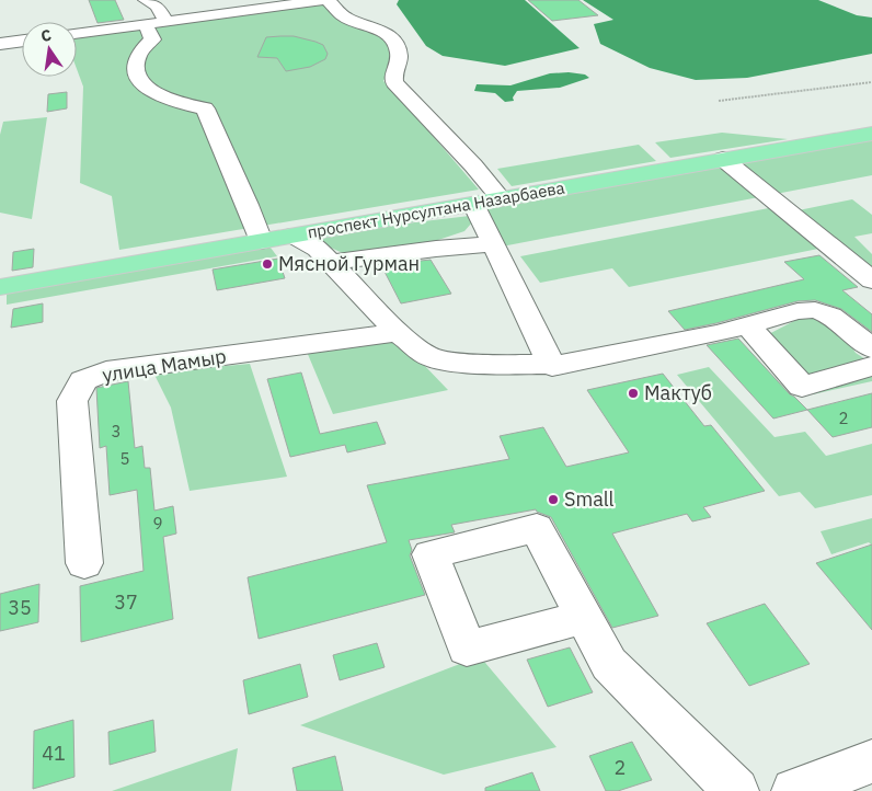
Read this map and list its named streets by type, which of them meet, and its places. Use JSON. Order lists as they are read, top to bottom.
{
  "streets": {
    "main road": ["проспект Нурсултана Назарбаева"],
    "street": ["улица Мамыр"]
  },
  "places": ["Мясной Гурман", "Мактуб", "Small"],
  "house_numbers": [
    "2",
    "3",
    "5",
    "9",
    "37",
    "35",
    "41",
    "2"
  ],
  "north": "top"
}
